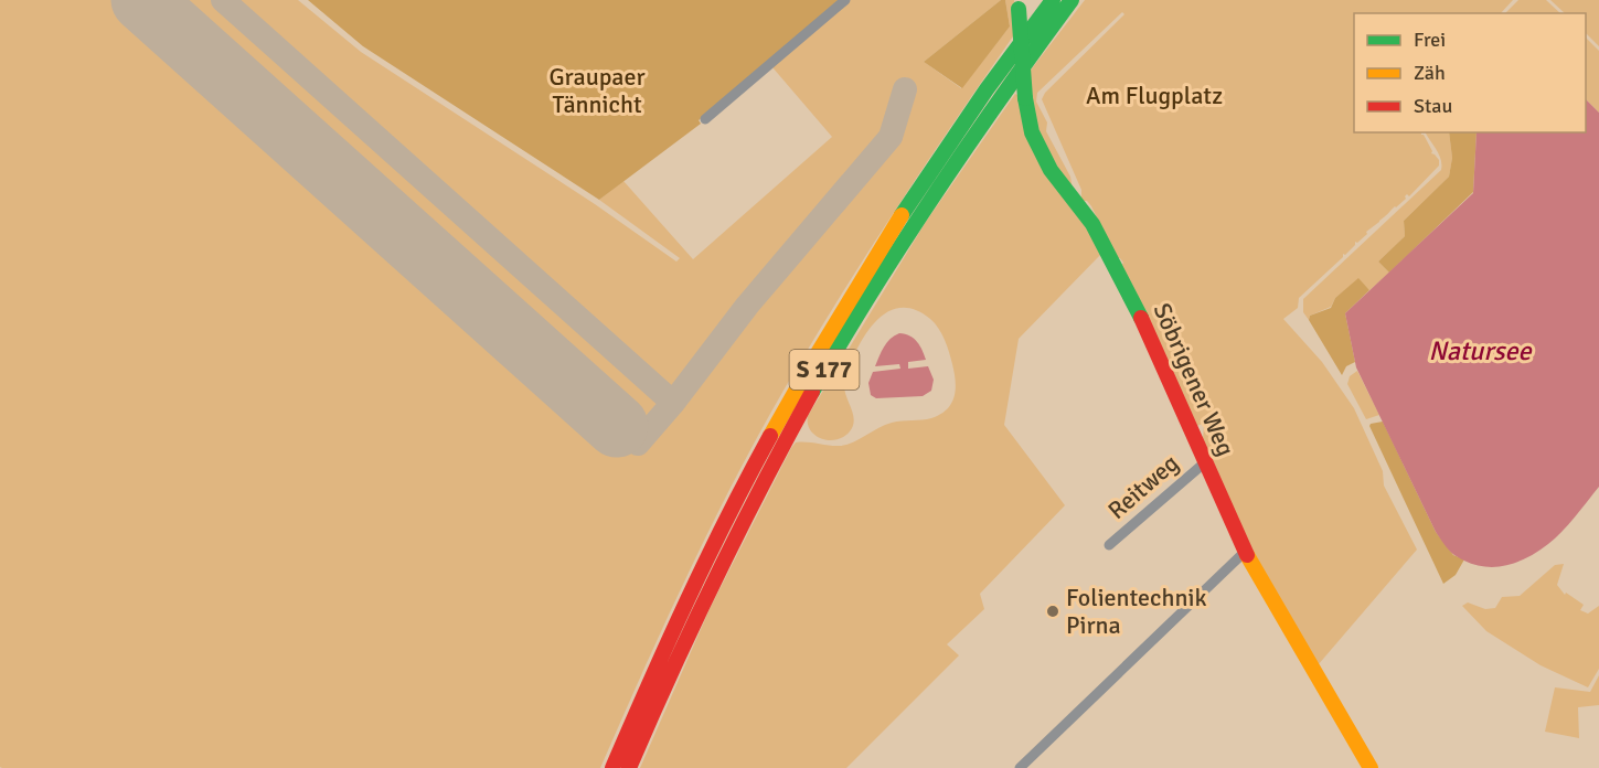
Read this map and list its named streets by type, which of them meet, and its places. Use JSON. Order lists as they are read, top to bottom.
{
  "streets": {
    "main road": ["S 177", "Söbrigener Weg"],
    "street": ["Reitweg"]
  },
  "crossings": [
    ["Söbrigener Weg", "Reitweg"]
  ],
  "water": ["Natursee"],
  "parks": ["Graupaer Tännicht", "Am Flugplatz"],
  "places": ["Folientechnik Pirna"],
  "legend": ["Frei", "Zäh", "Stau"]
}
